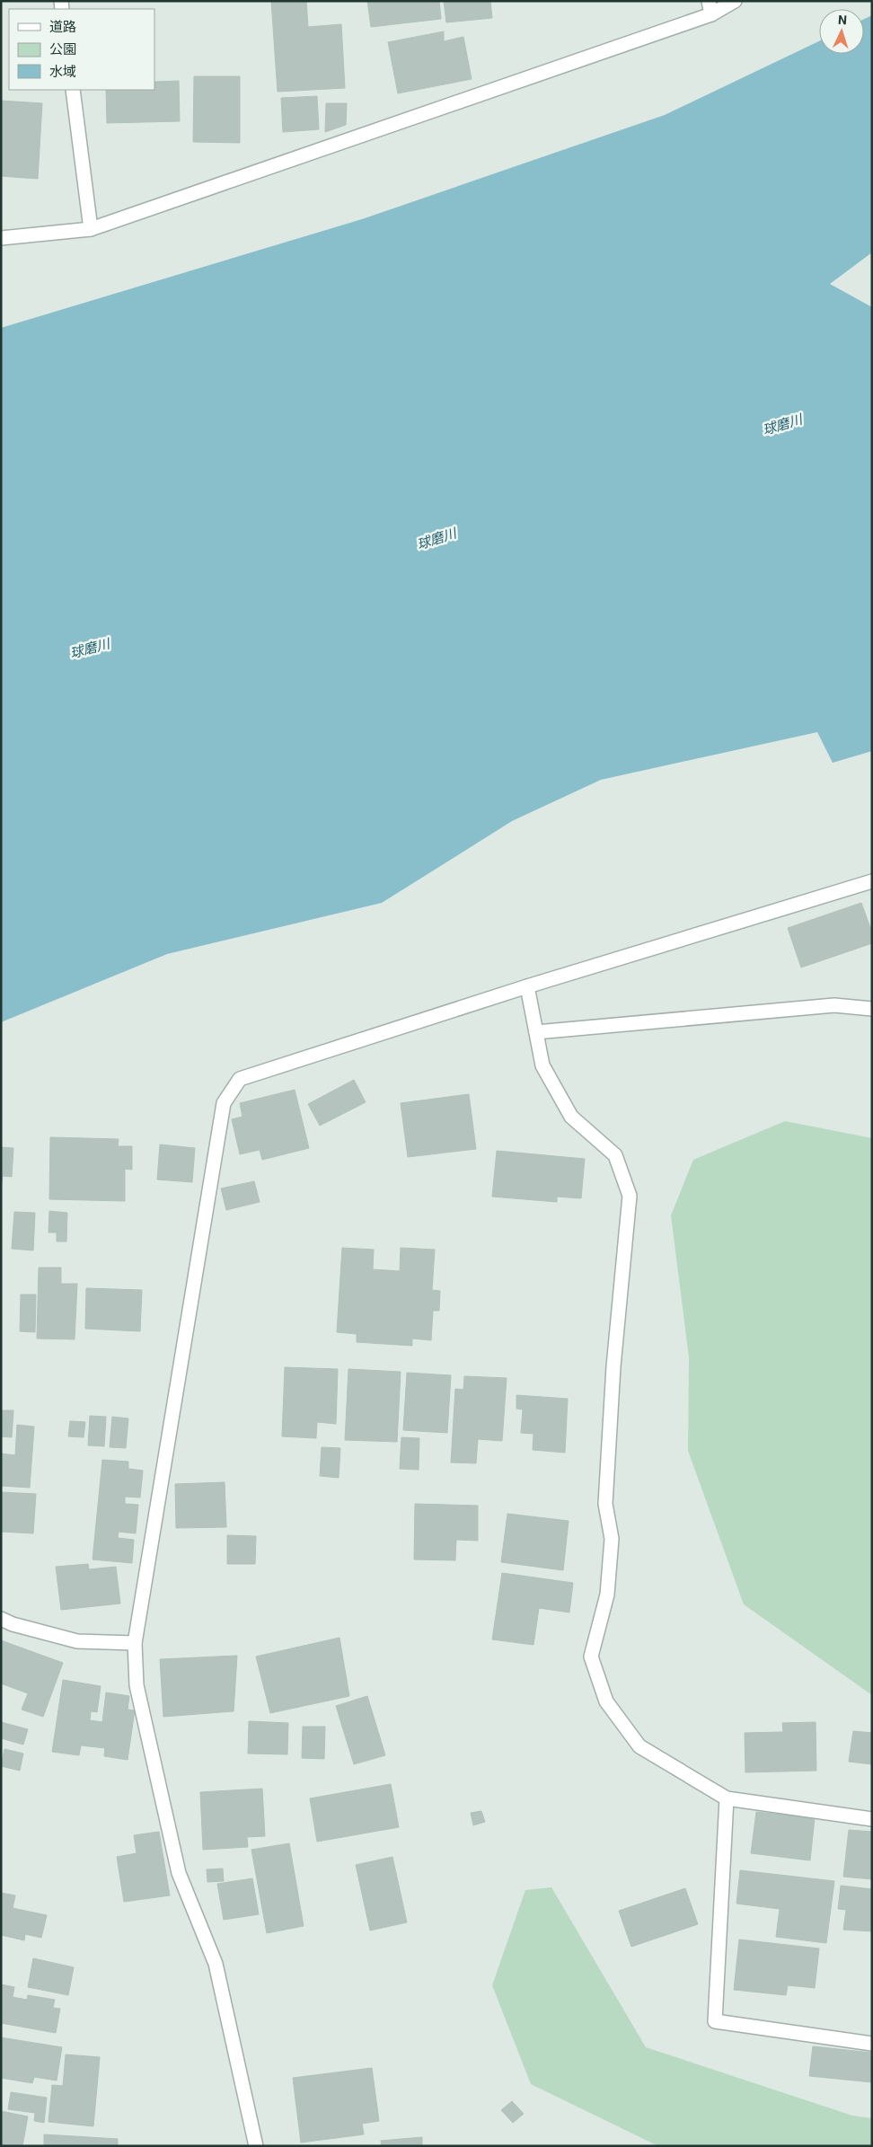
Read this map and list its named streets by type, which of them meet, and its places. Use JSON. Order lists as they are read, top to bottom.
{
  "water": ["球磨川"],
  "legend": ["道路", "公園", "水域"],
  "north": "top"
}
